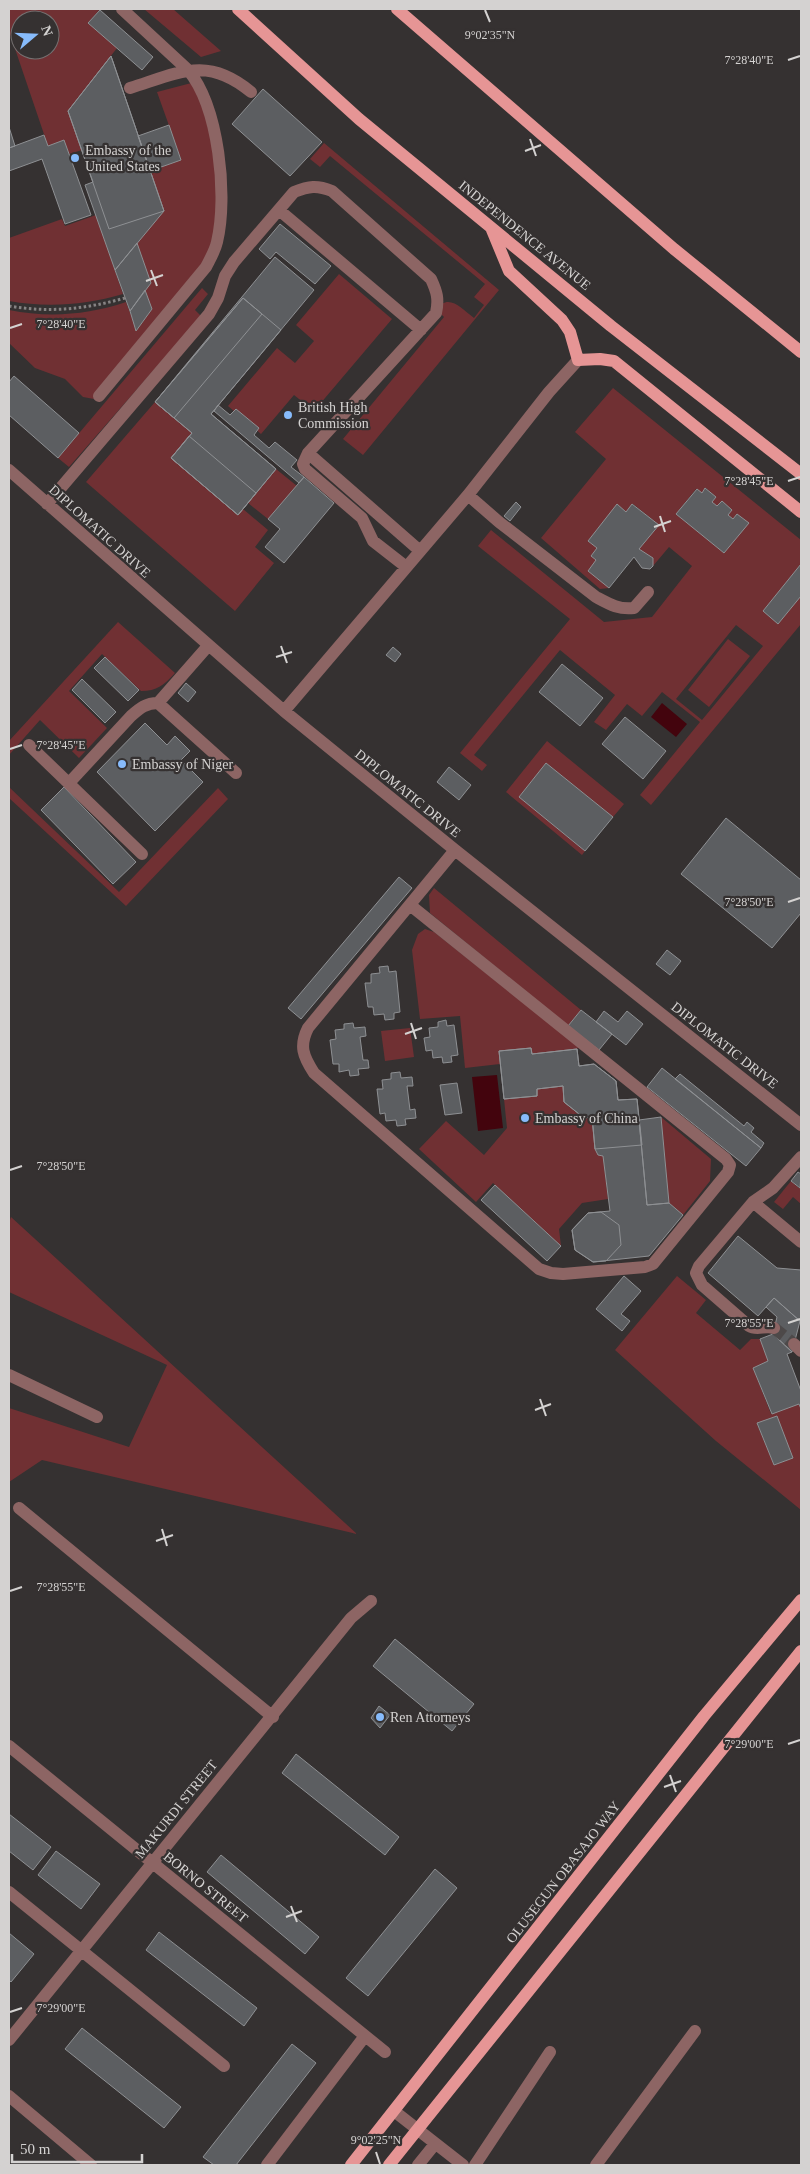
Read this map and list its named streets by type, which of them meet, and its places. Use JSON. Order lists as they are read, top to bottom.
{
  "streets": {
    "main road": ["INDEPENDENCE AVENUE", "OLUSEGUN OBASAJO WAY"],
    "street": ["DIPLOMATIC DRIVE", "MAKURDI STREET", "BORNO STREET"]
  },
  "crossings": [
    ["MAKURDI STREET", "BORNO STREET"]
  ],
  "places": [
    "Embassy of the United States",
    "British High Commission",
    "Embassy of Niger",
    "Embassy of China",
    "Ren Attorneys"
  ],
  "scale_bar": "50 m",
  "north": "right",
  "coordinates": [
    "9°02'35\"N",
    "7°28'40\"E",
    "7°28'45\"E",
    "7°28'50\"E",
    "7°28'55\"E",
    "7°29'00\"E",
    "9°02'25\"N"
  ]
}
